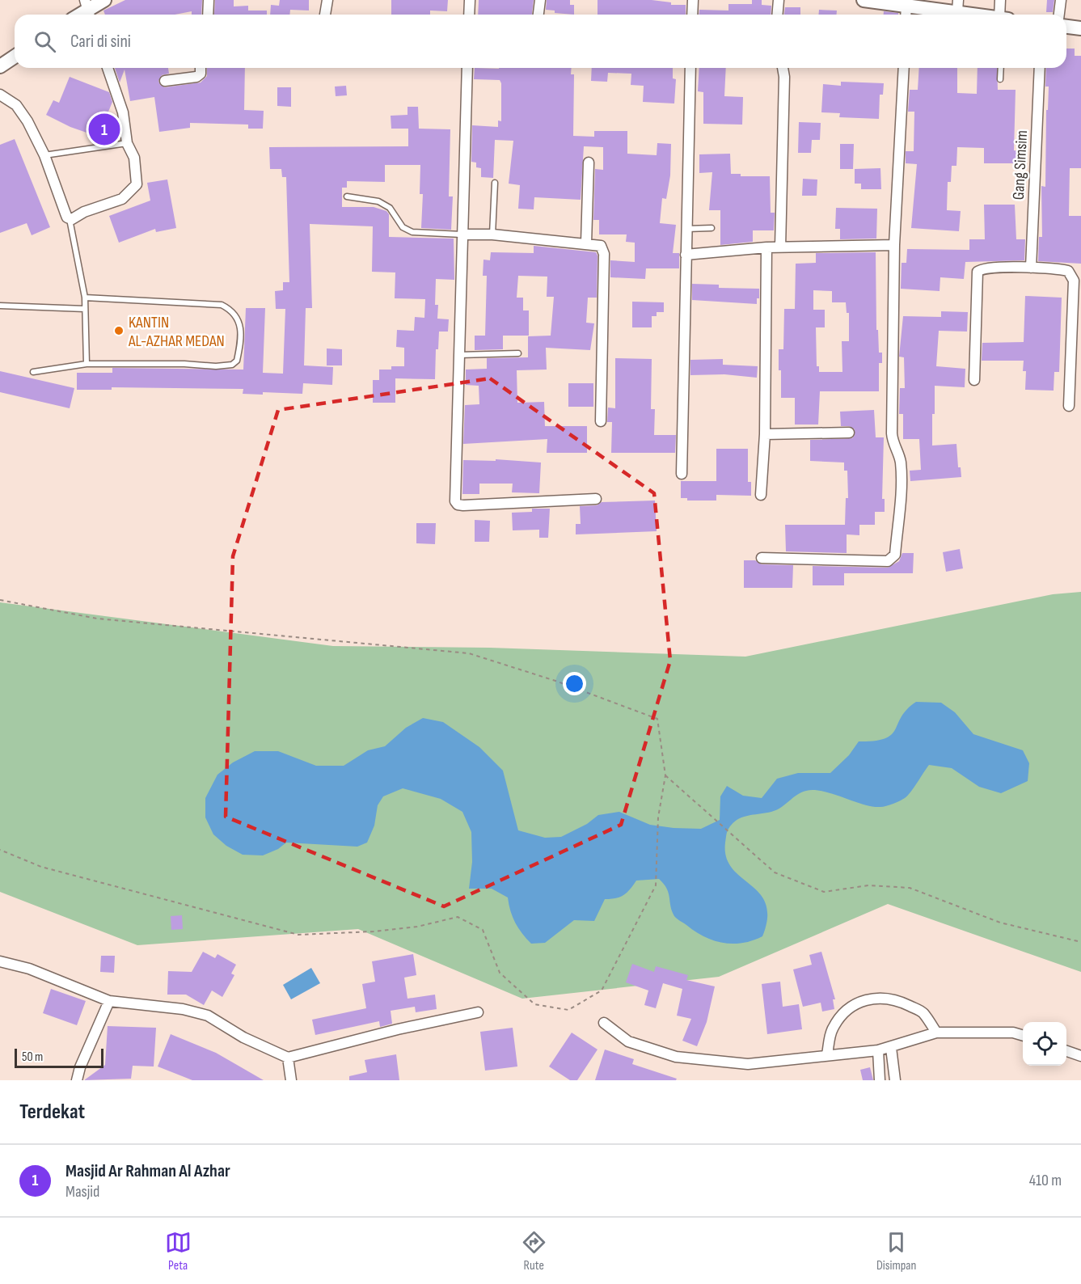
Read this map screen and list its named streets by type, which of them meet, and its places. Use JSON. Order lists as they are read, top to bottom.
{
  "streets": {
    "street": ["Gang Simsim"]
  },
  "places": ["KANTIN AL-AZHAR MEDAN"],
  "scale_bar": "50 m",
  "page": {
    "search": "Cari di sini",
    "pins": "1",
    "scale": "50 m",
    "heading": "Terdekat",
    "list": [
      {
        "mark": "1",
        "name": "Masjid Ar Rahman Al Azhar",
        "note": "Masjid",
        "value": "410 m"
      }
    ],
    "nav": ["Peta", "Rute", "Disimpan"]
  }
}
